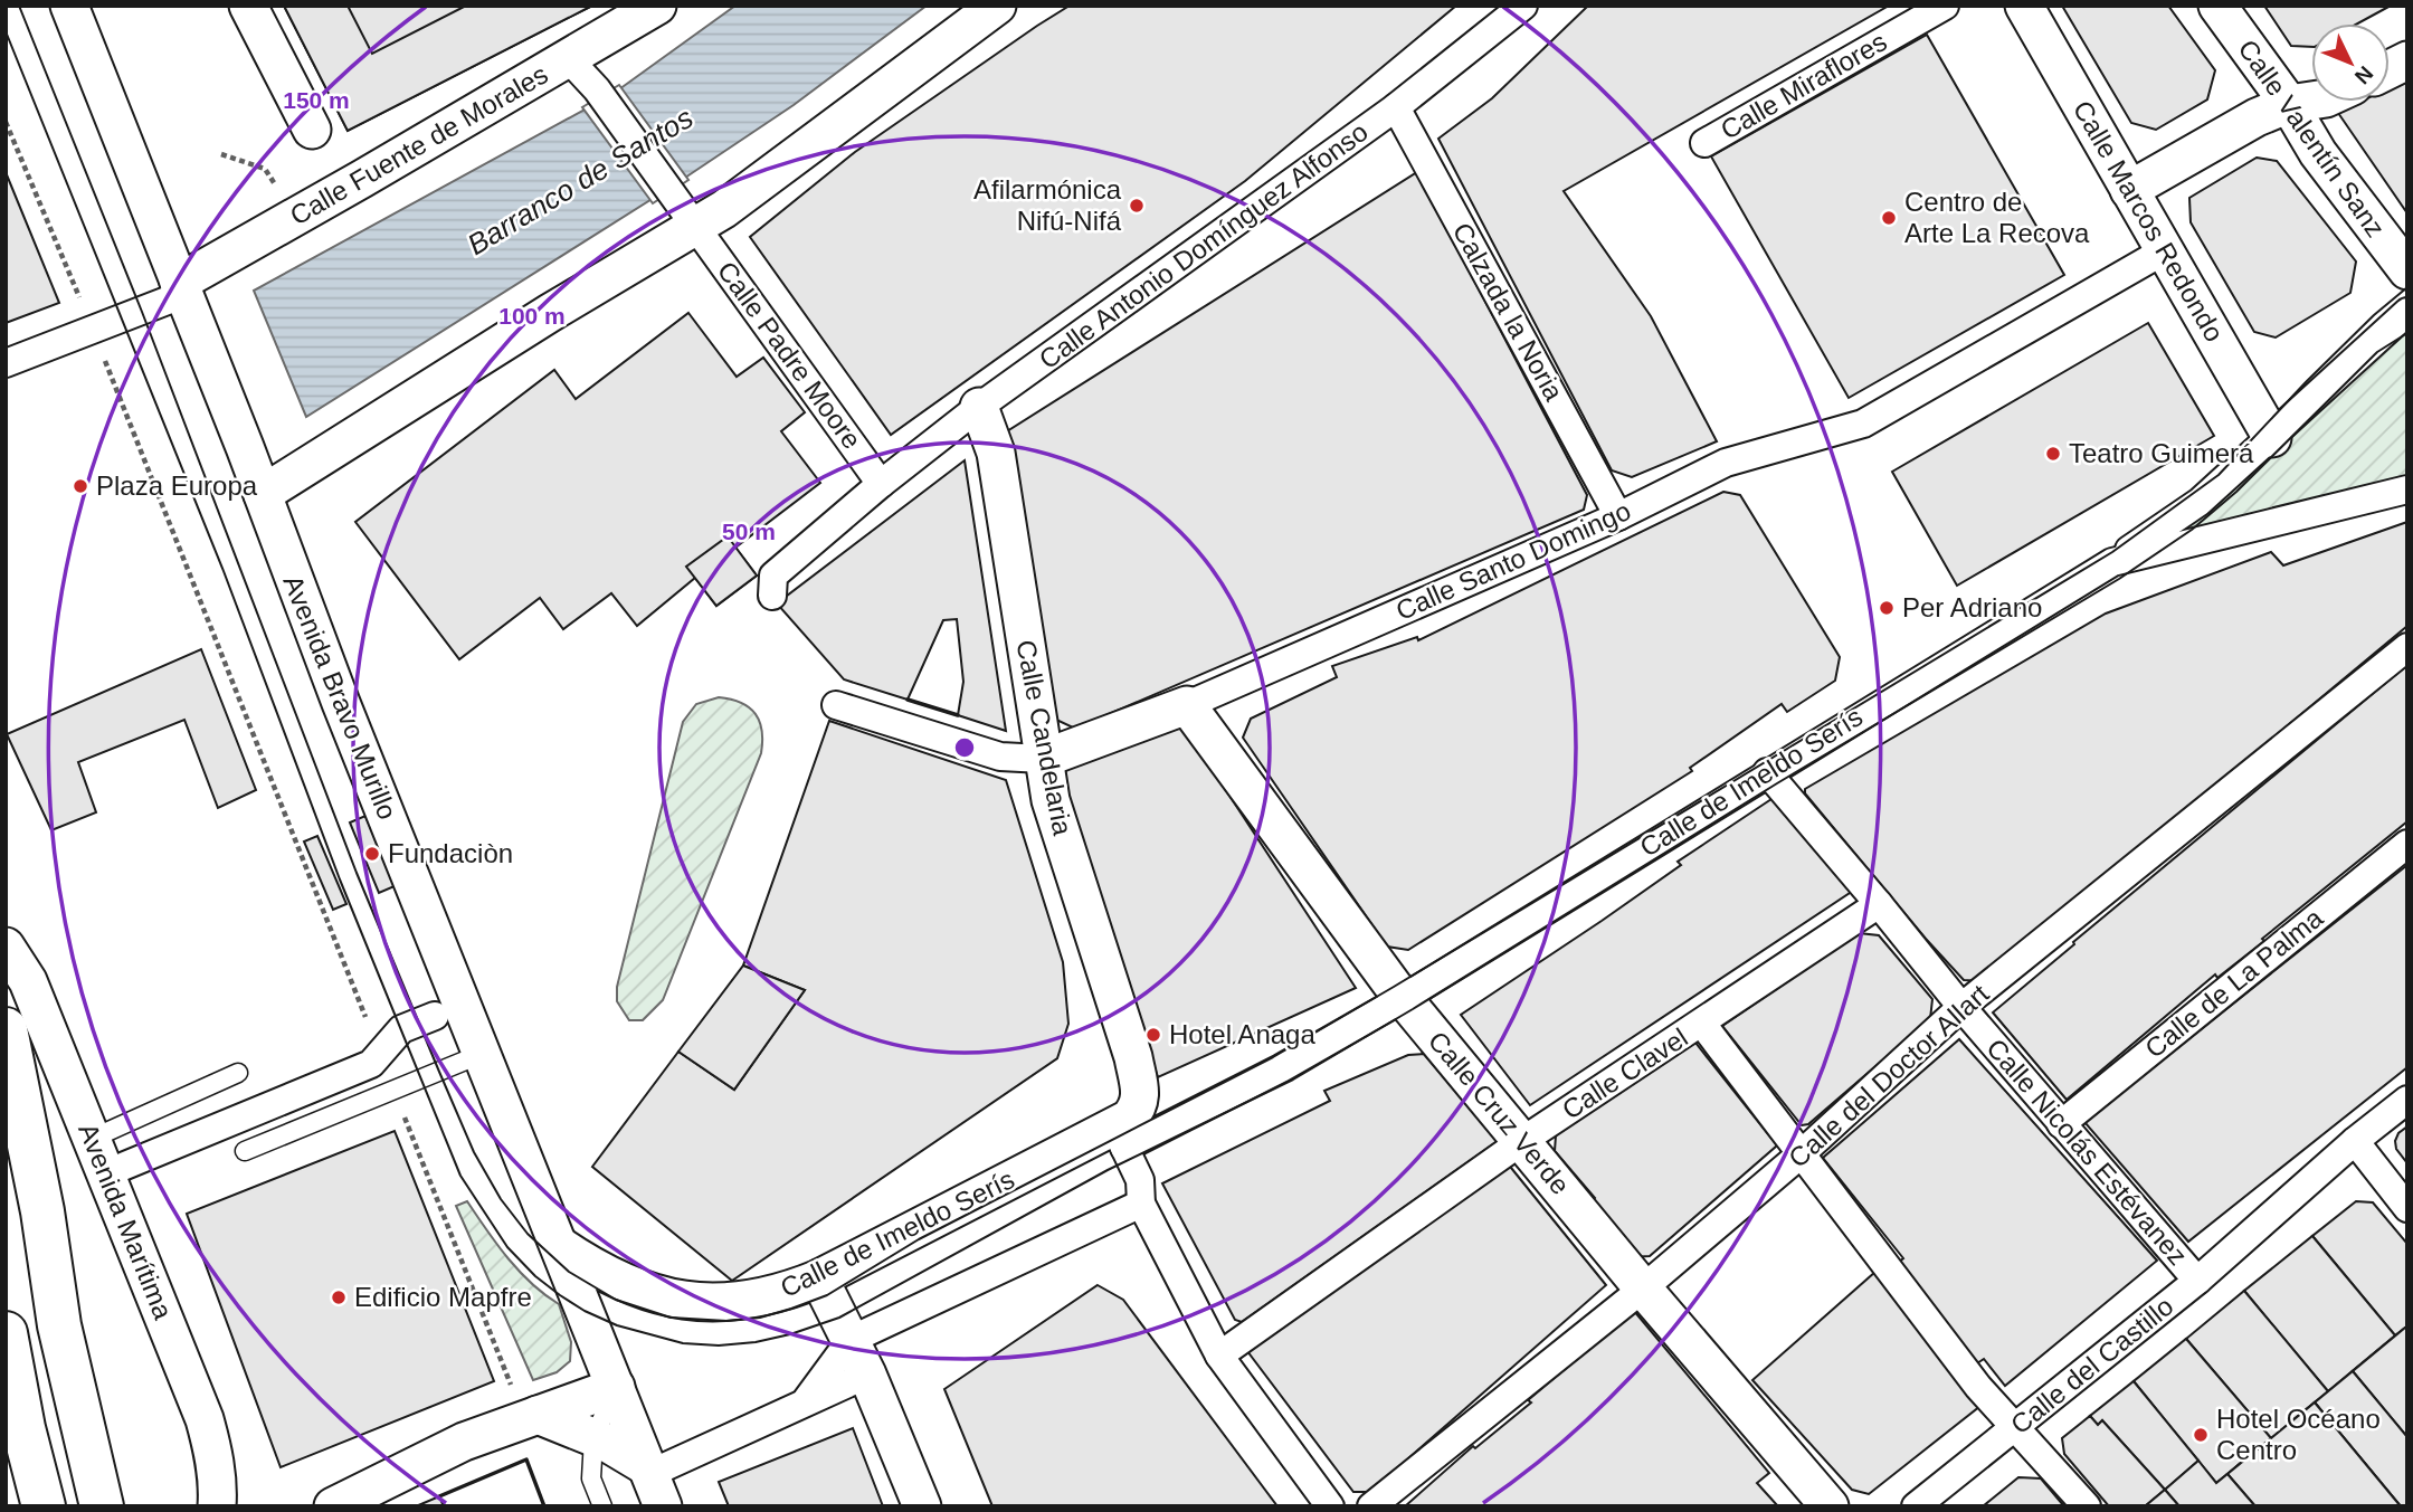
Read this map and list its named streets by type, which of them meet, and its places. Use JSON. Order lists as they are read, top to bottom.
{
  "streets": {
    "street": [
      "Calle Miraflores",
      "Calle Valentín Sanz",
      "Calle Fuente de Morales",
      "Calle Marcos Redondo",
      "Calle Antonio Domínguez Alfonso",
      "Calzada la Noria",
      "Calle Padre Moore",
      "Calle Santo Domingo",
      "Avenida Bravo Murillo",
      "Calle Candelaria",
      "Calle de Imeldo Serís",
      "Calle de La Palma",
      "Calle Clavel",
      "Calle del Doctor Allart",
      "Calle Cruz Verde",
      "Calle Nicolás Estévanez",
      "Avenida Marítima",
      "Calle del Castillo"
    ]
  },
  "crossings": [
    ["Calle Fuente de Morales", "Calle Padre Moore"],
    ["Calle Fuente de Morales", "Avenida Bravo Murillo"],
    ["Calle Marcos Redondo", "Calle Santo Domingo"],
    ["Calle Antonio Domínguez Alfonso", "Calzada la Noria"],
    ["Calle Antonio Domínguez Alfonso", "Calle Padre Moore"],
    ["Calle Antonio Domínguez Alfonso", "Calle Candelaria"],
    ["Calzada la Noria", "Calle Santo Domingo"],
    ["Calle Santo Domingo", "Calle Candelaria"],
    ["Calle Santo Domingo", "Calle Cruz Verde"],
    ["Avenida Bravo Murillo", "Calle de Imeldo Serís"],
    ["Calle Candelaria", "Calle de Imeldo Serís"],
    ["Calle Candelaria", "Calle Clavel"],
    ["Calle de Imeldo Serís", "Calle Cruz Verde"],
    ["Calle de Imeldo Serís", "Calle Nicolás Estévanez"],
    ["Calle de La Palma", "Calle Nicolás Estévanez"],
    ["Calle Clavel", "Calle Cruz Verde"],
    ["Calle Clavel", "Calle Nicolás Estévanez"],
    ["Calle del Doctor Allart", "Calle Cruz Verde"],
    ["Calle del Doctor Allart", "Calle Nicolás Estévanez"],
    ["Calle Nicolás Estévanez", "Calle del Castillo"]
  ],
  "water": ["Barranco de Santos"],
  "places": [
    "Afilarmónica Nifú-Nifá",
    "Centro de Arte La Recova",
    "Teatro Guimerá",
    "Plaza Europa",
    "Per Adriano",
    "Fundaciòn",
    "Hotel Anaga",
    "Edificio Mapfre",
    "Hotel Océano Centro"
  ],
  "north": "bottom right",
  "rings": ["150 m", "100 m", "50 m"]
}
